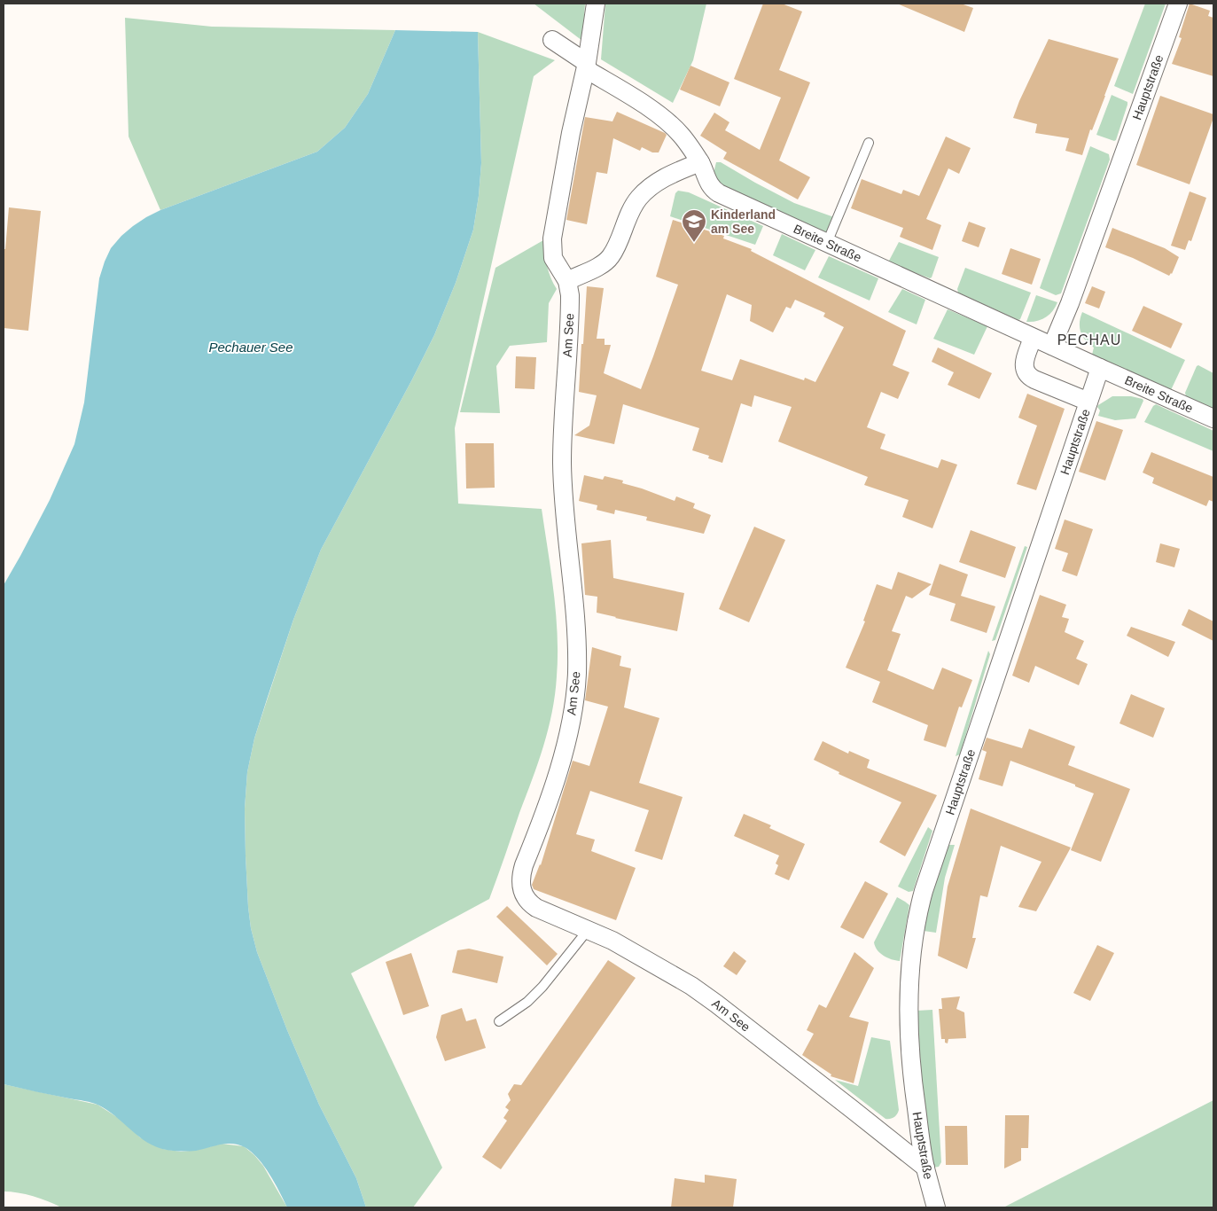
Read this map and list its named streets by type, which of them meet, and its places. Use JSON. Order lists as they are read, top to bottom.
{
  "streets": {
    "street": ["Hauptstraße", "Breite Straße", "Am See"]
  },
  "crossings": [
    ["Hauptstraße", "Breite Straße"],
    ["Hauptstraße", "Am See"],
    ["Breite Straße", "Am See"]
  ],
  "districts": ["PECHAU"],
  "water": ["Pechauer See"],
  "places": {
    "school or university": ["Kinderland am See"]
  }
}
